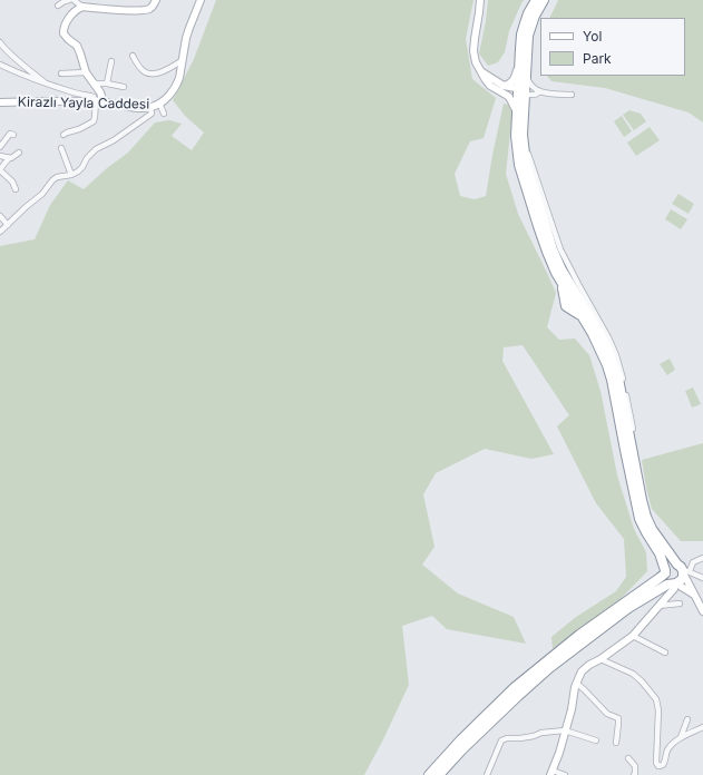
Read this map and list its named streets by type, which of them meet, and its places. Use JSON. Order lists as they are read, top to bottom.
{
  "streets": {
    "street": ["Kirazlı Yayla Caddesi"]
  },
  "legend": ["Yol", "Park"]
}
